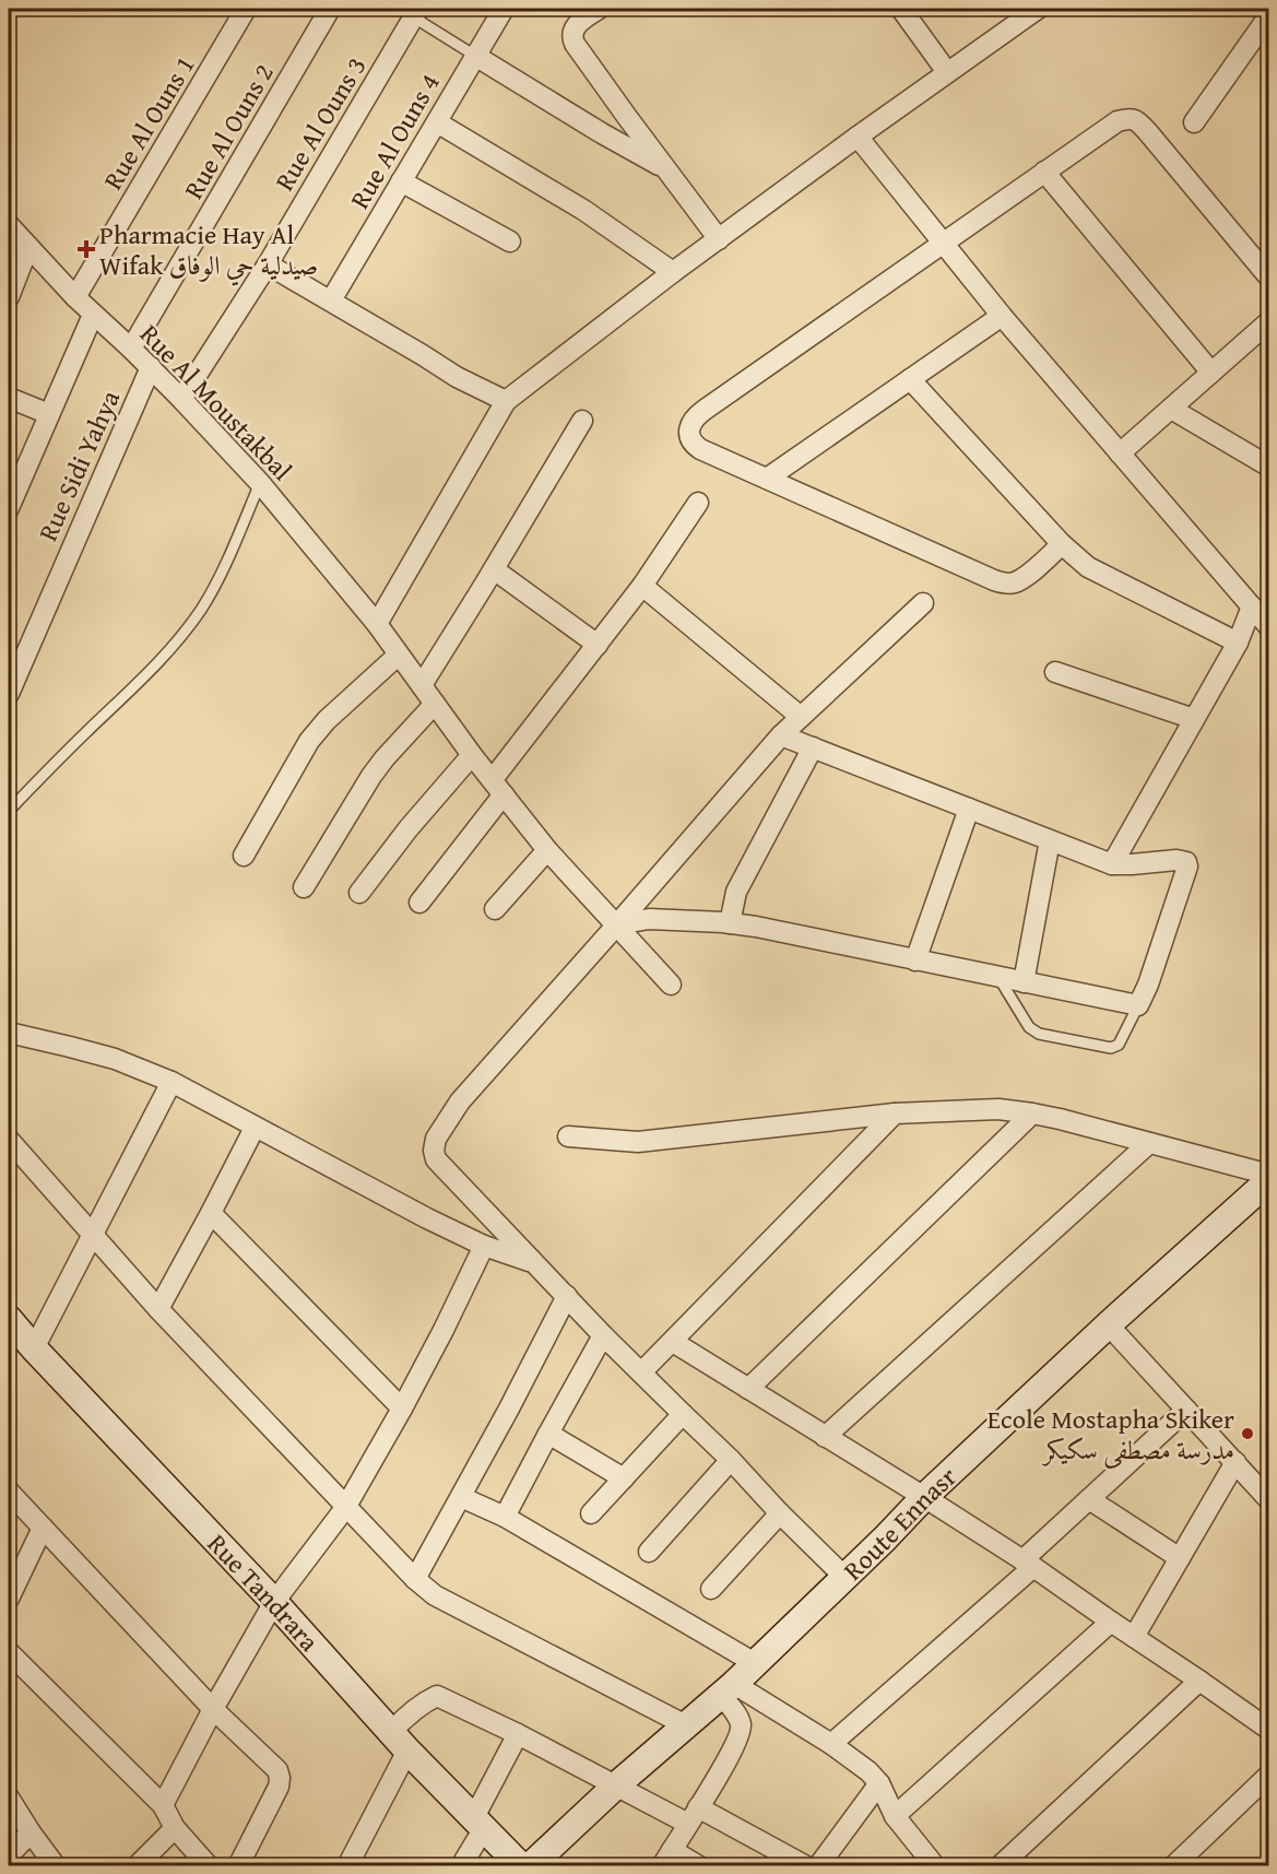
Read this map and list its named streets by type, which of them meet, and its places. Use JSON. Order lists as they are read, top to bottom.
{
  "streets": {
    "main road": ["Route Ennasr", "Rue Tandrara"],
    "street": [
      "Rue Al Ouns 1",
      "Rue Al Ouns 3",
      "Rue Al Ouns 2",
      "Rue Al Ouns 4",
      "Rue Al Moustakbal",
      "Rue Sidi Yahya"
    ]
  },
  "crossings": [
    ["Rue Al Ouns 1", "Rue Al Moustakbal"],
    ["Rue Al Ouns 3", "Rue Al Moustakbal"],
    ["Rue Al Ouns 2", "Rue Al Moustakbal"],
    ["Rue Al Moustakbal", "Rue Sidi Yahya"]
  ],
  "places": {
    "health": ["Pharmacie Hay Al Wifak صيدلية حي الوفاق"],
    "other": ["Ecole Mostapha Skiker مدرسة مصطفى سكيكر"]
  }
}
